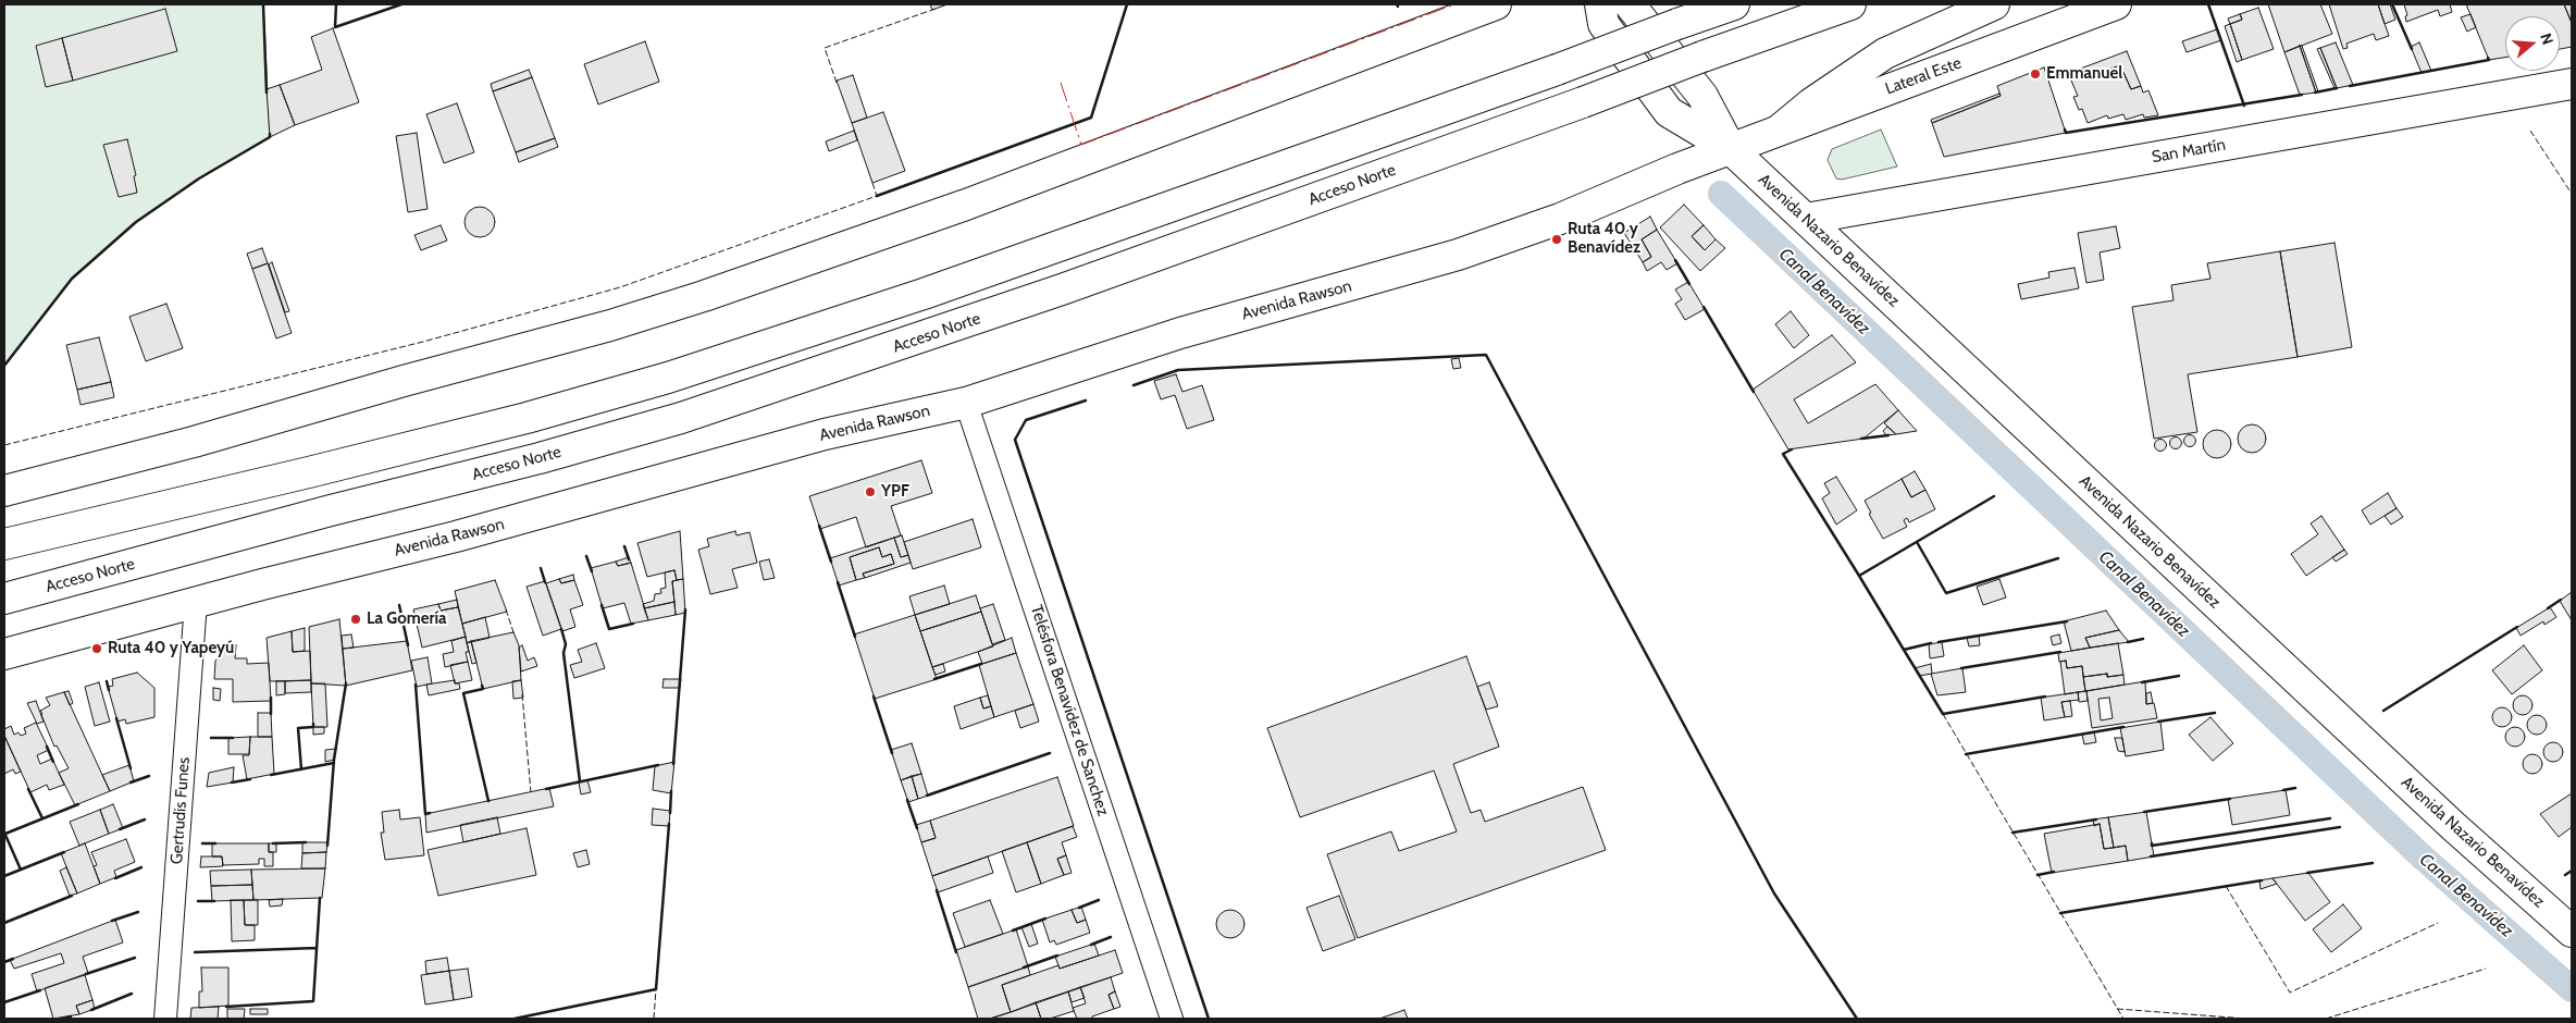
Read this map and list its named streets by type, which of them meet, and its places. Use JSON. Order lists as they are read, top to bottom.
{
  "streets": {
    "main road": [
      "Lateral Este",
      "San Martín",
      "Acceso Norte",
      "Avenida Nazario Benavídez",
      "Avenida Rawson"
    ],
    "street": ["Telésfora Benavídez de Sanchez", "Gertrudis Funes"]
  },
  "crossings": [
    ["Lateral Este", "Avenida Nazario Benavídez"],
    ["Lateral Este", "Avenida Rawson"],
    ["San Martín", "Avenida Nazario Benavídez"],
    ["Avenida Nazario Benavídez", "Avenida Rawson"],
    ["Avenida Rawson", "Telésfora Benavídez de Sanchez"],
    ["Avenida Rawson", "Gertrudis Funes"]
  ],
  "water": ["Canal Benavídez"],
  "places": [
    "Emmanuel",
    "Ruta 40 y Benavídez",
    "YPF",
    "La Gomería",
    "Ruta 40 y Yapeyú"
  ],
  "north": "right"
}
